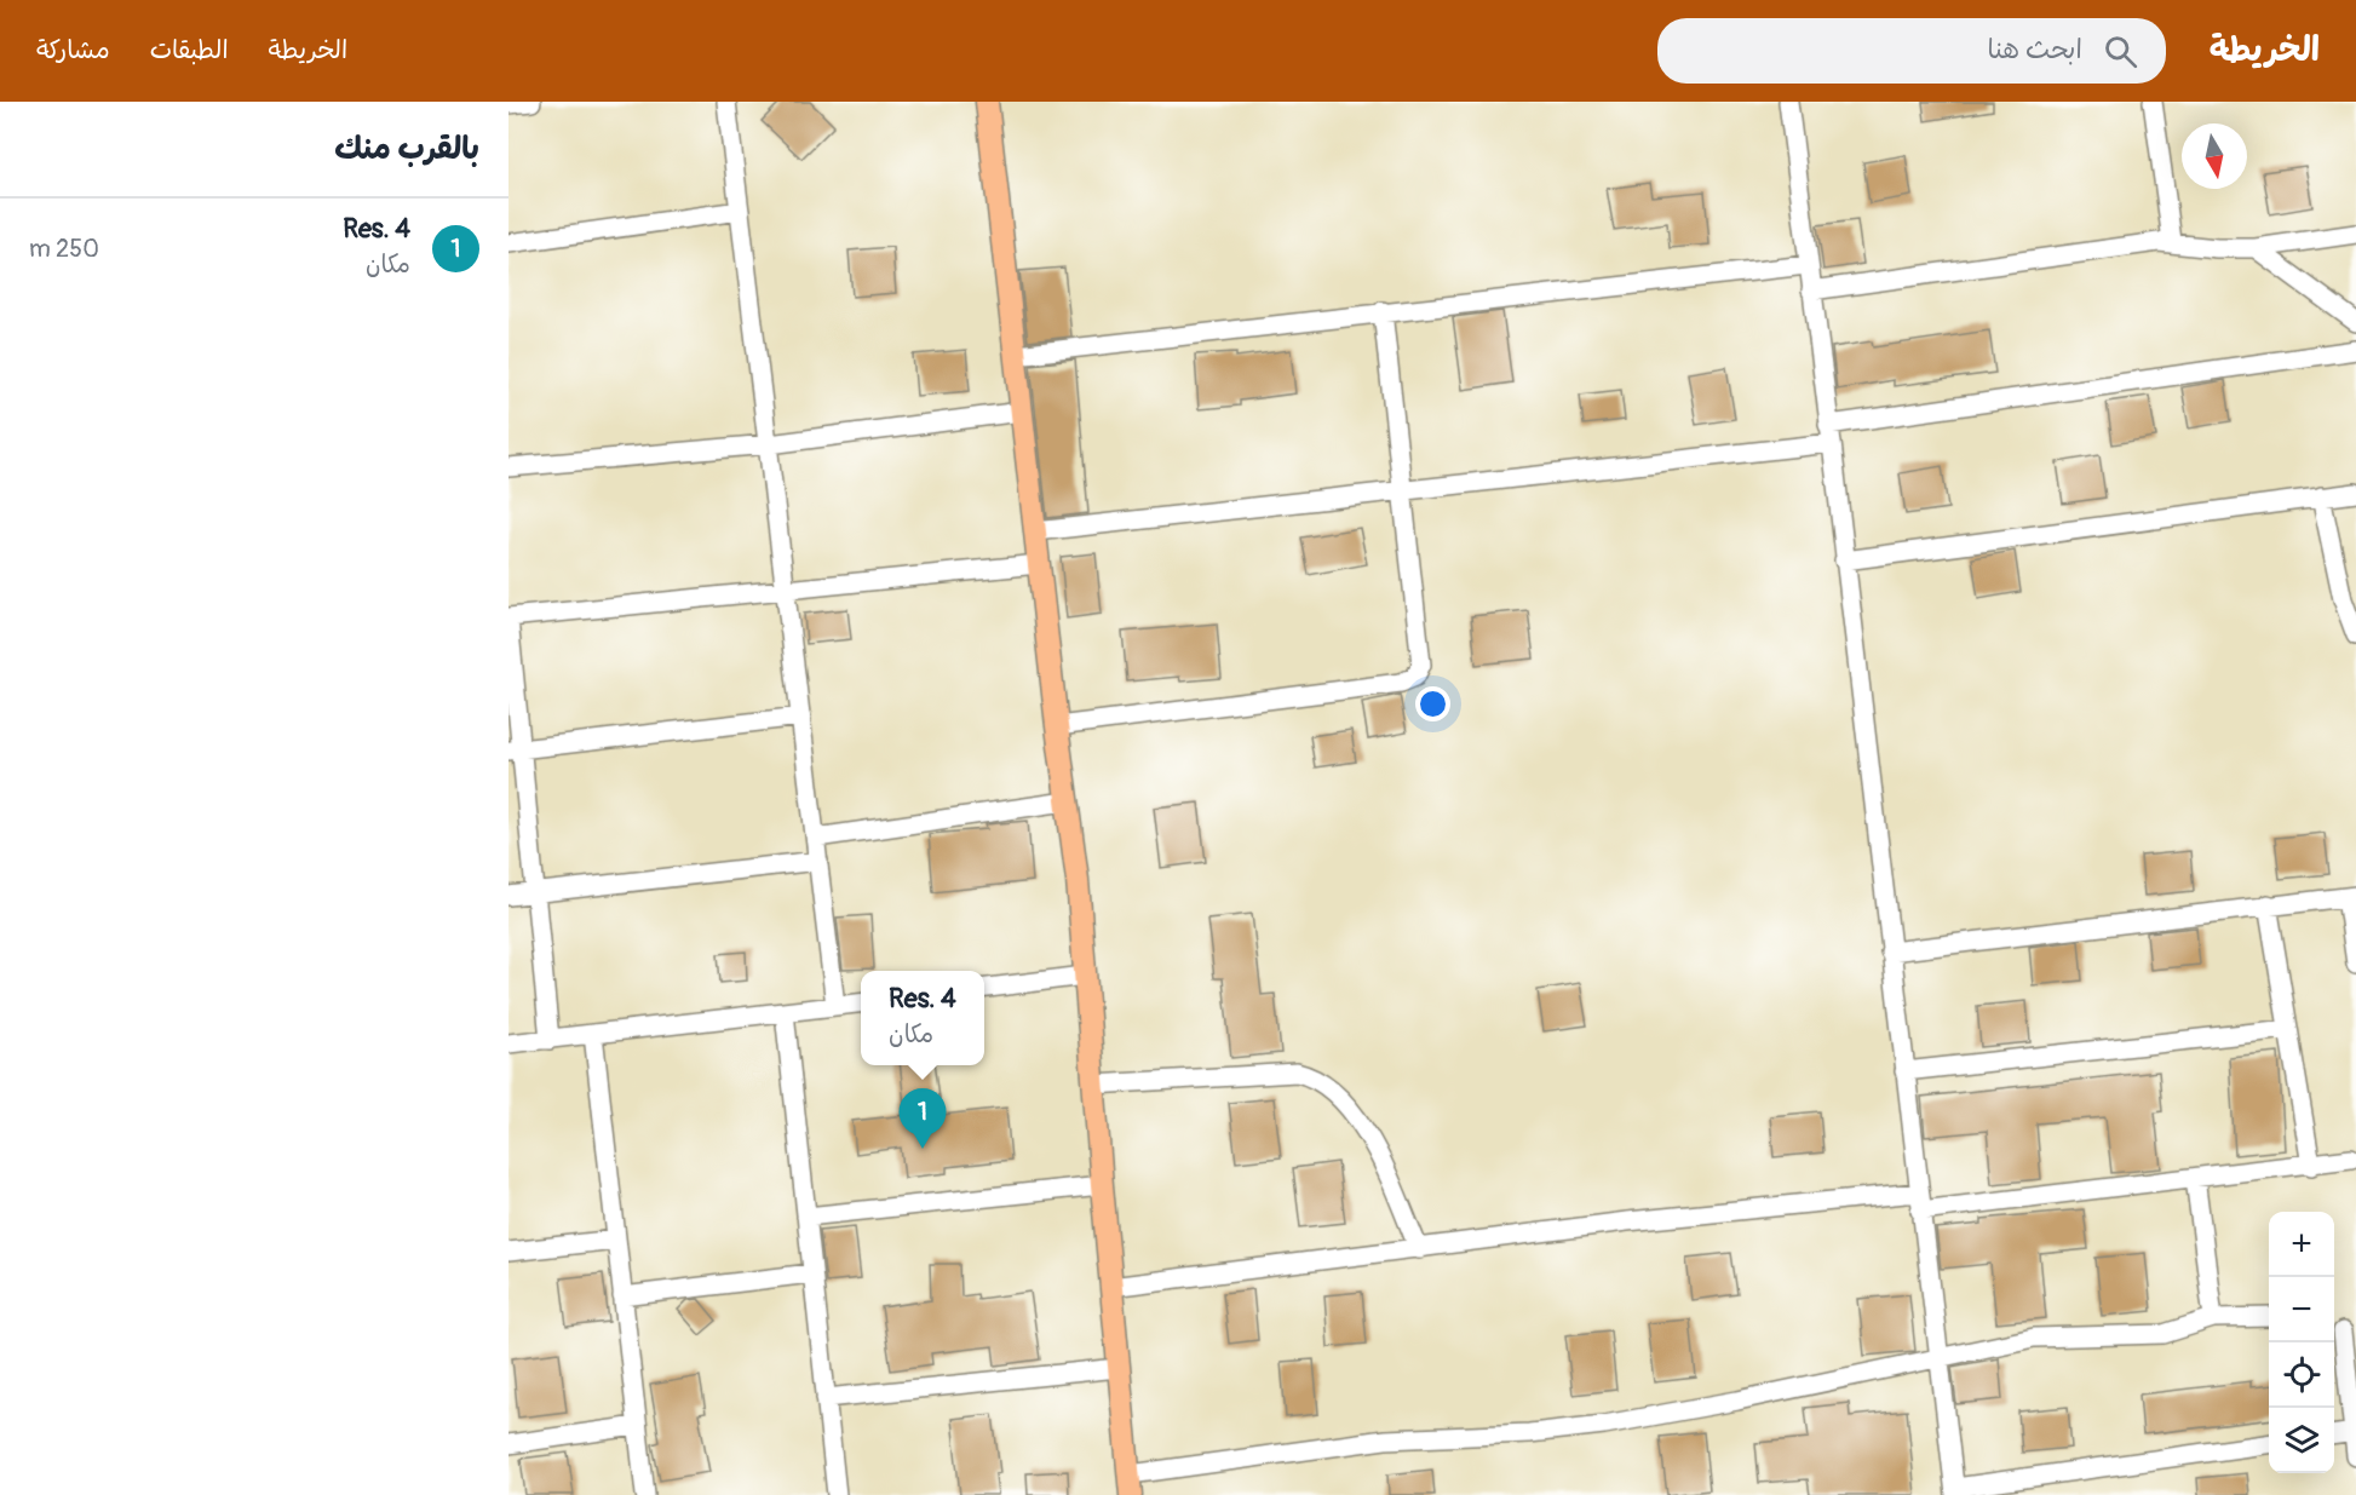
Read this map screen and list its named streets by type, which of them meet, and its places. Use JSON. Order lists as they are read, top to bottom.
{
  "north": "bottom",
  "page": {
    "header": "الخريطة",
    "search": "ابحث هنا",
    "nav": ["الخريطة", "الطبقات", "مشاركة"],
    "heading": "بالقرب منك",
    "list": [
      {
        "mark": "1",
        "name": "Res. 4",
        "note": "مكان",
        "value": "250 m"
      }
    ],
    "popup": ["Res. 4", "مكان"],
    "pins": "1",
    "map_buttons": ["+", "−"]
  }
}
